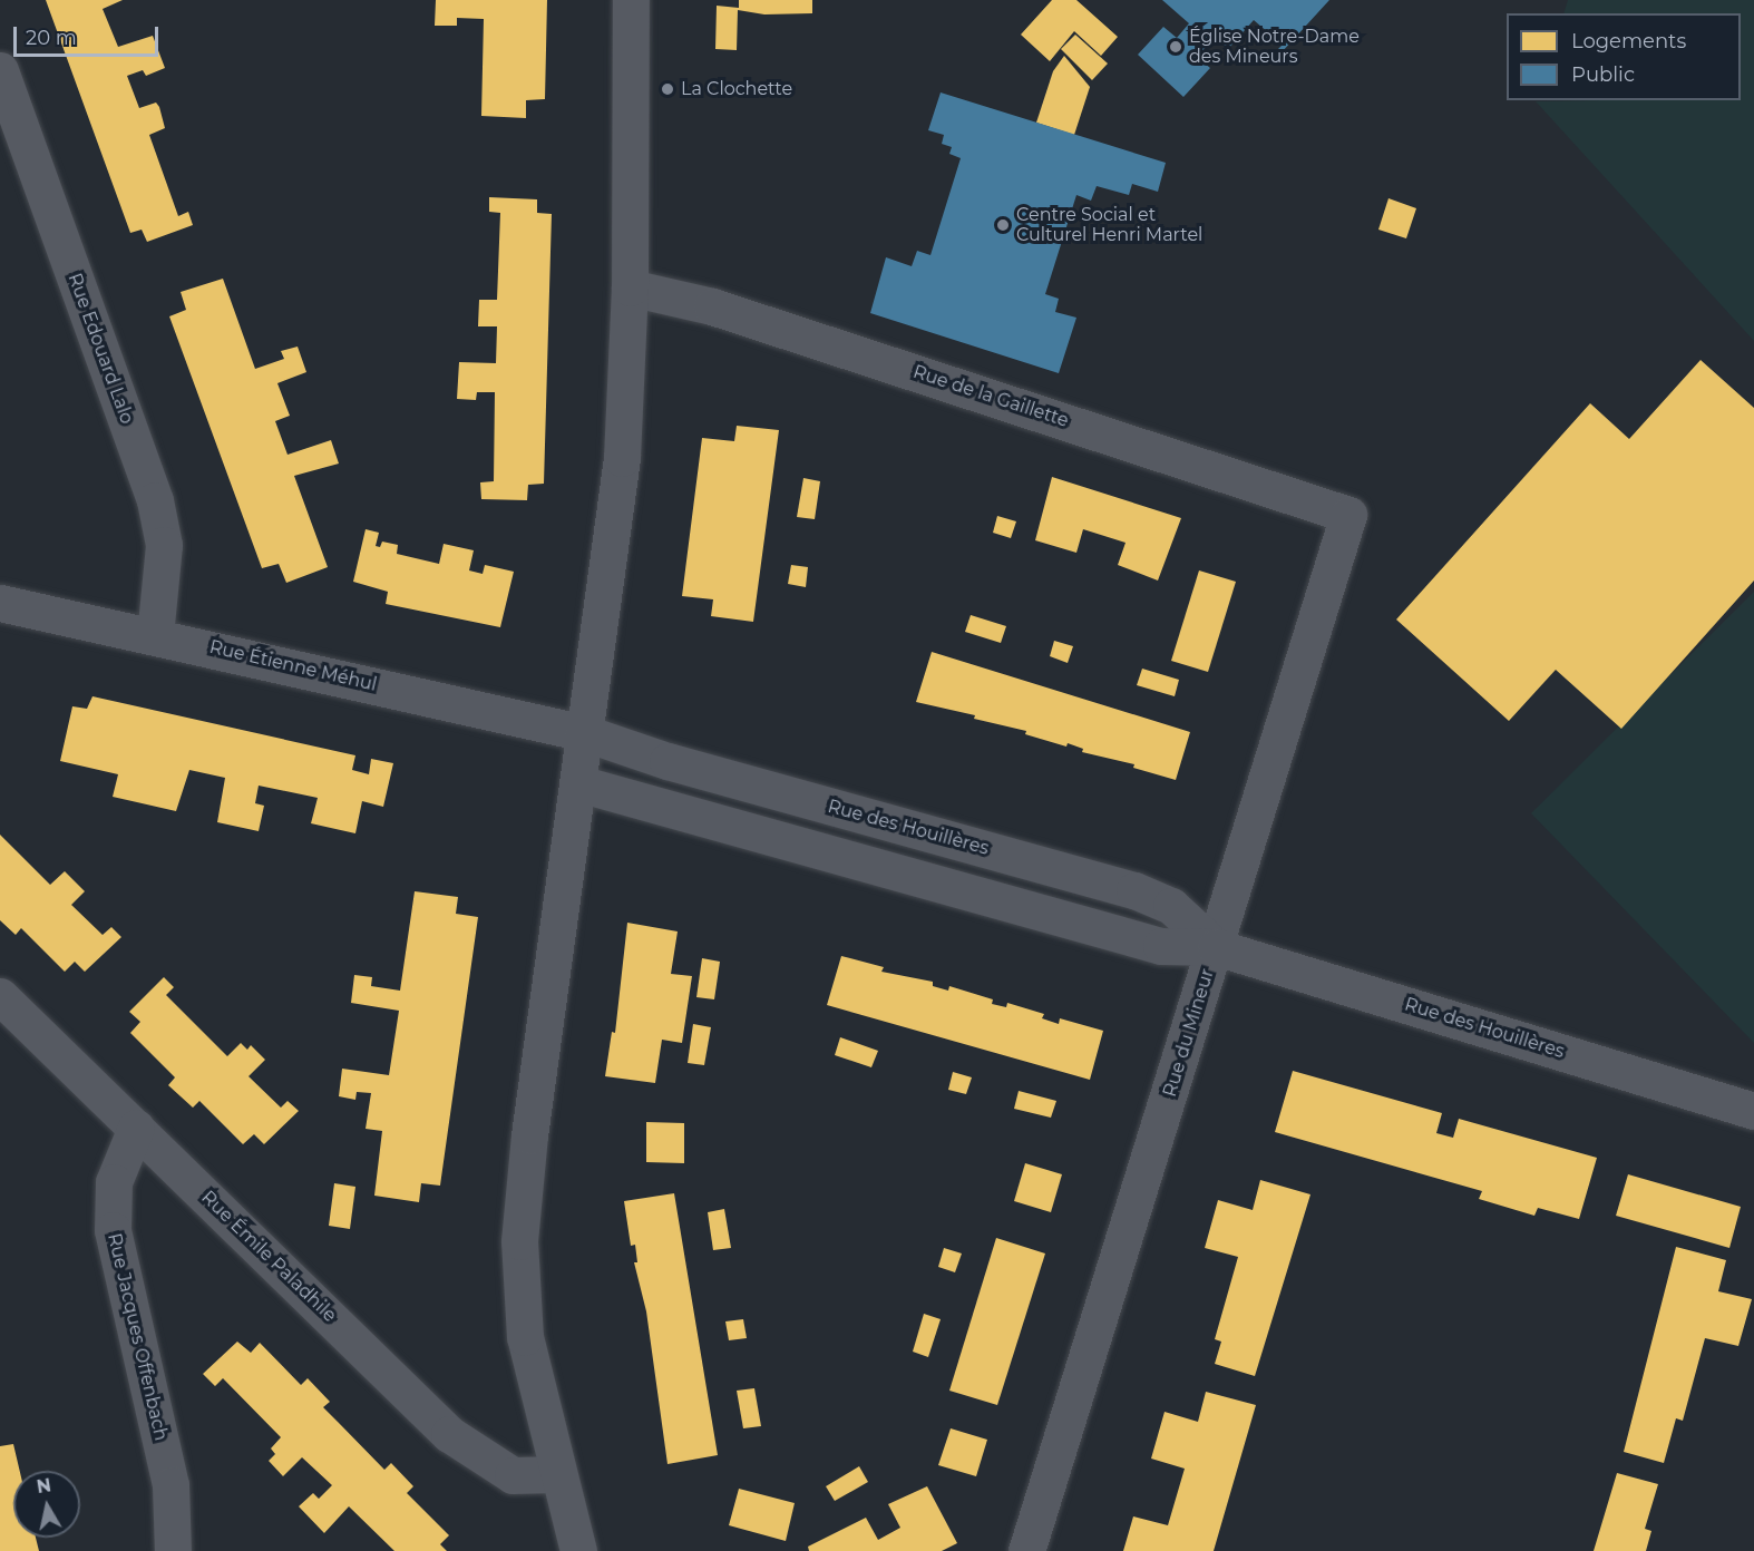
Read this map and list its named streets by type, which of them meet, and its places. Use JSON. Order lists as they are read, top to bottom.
{
  "streets": {
    "street": [
      "Rue Edouard Lalo",
      "Rue de la Gaillette",
      "Rue Étienne Méhul",
      "Rue des Houillères",
      "Rue du Mineur",
      "Rue Émile Paladhile",
      "Rue Jacques Offenbach"
    ]
  },
  "crossings": [
    ["Rue Edouard Lalo", "Rue Étienne Méhul"],
    ["Rue de la Gaillette", "Rue du Mineur"],
    ["Rue Étienne Méhul", "Rue des Houillères"],
    ["Rue des Houillères", "Rue du Mineur"],
    ["Rue Émile Paladhile", "Rue Jacques Offenbach"]
  ],
  "places": ["Église Notre-Dame des Mineurs", "La Clochette", "Centre Social et Culturel Henri Martel"],
  "legend": ["Logements", "Public"],
  "scale_bar": "20 m",
  "north": "top"
}
